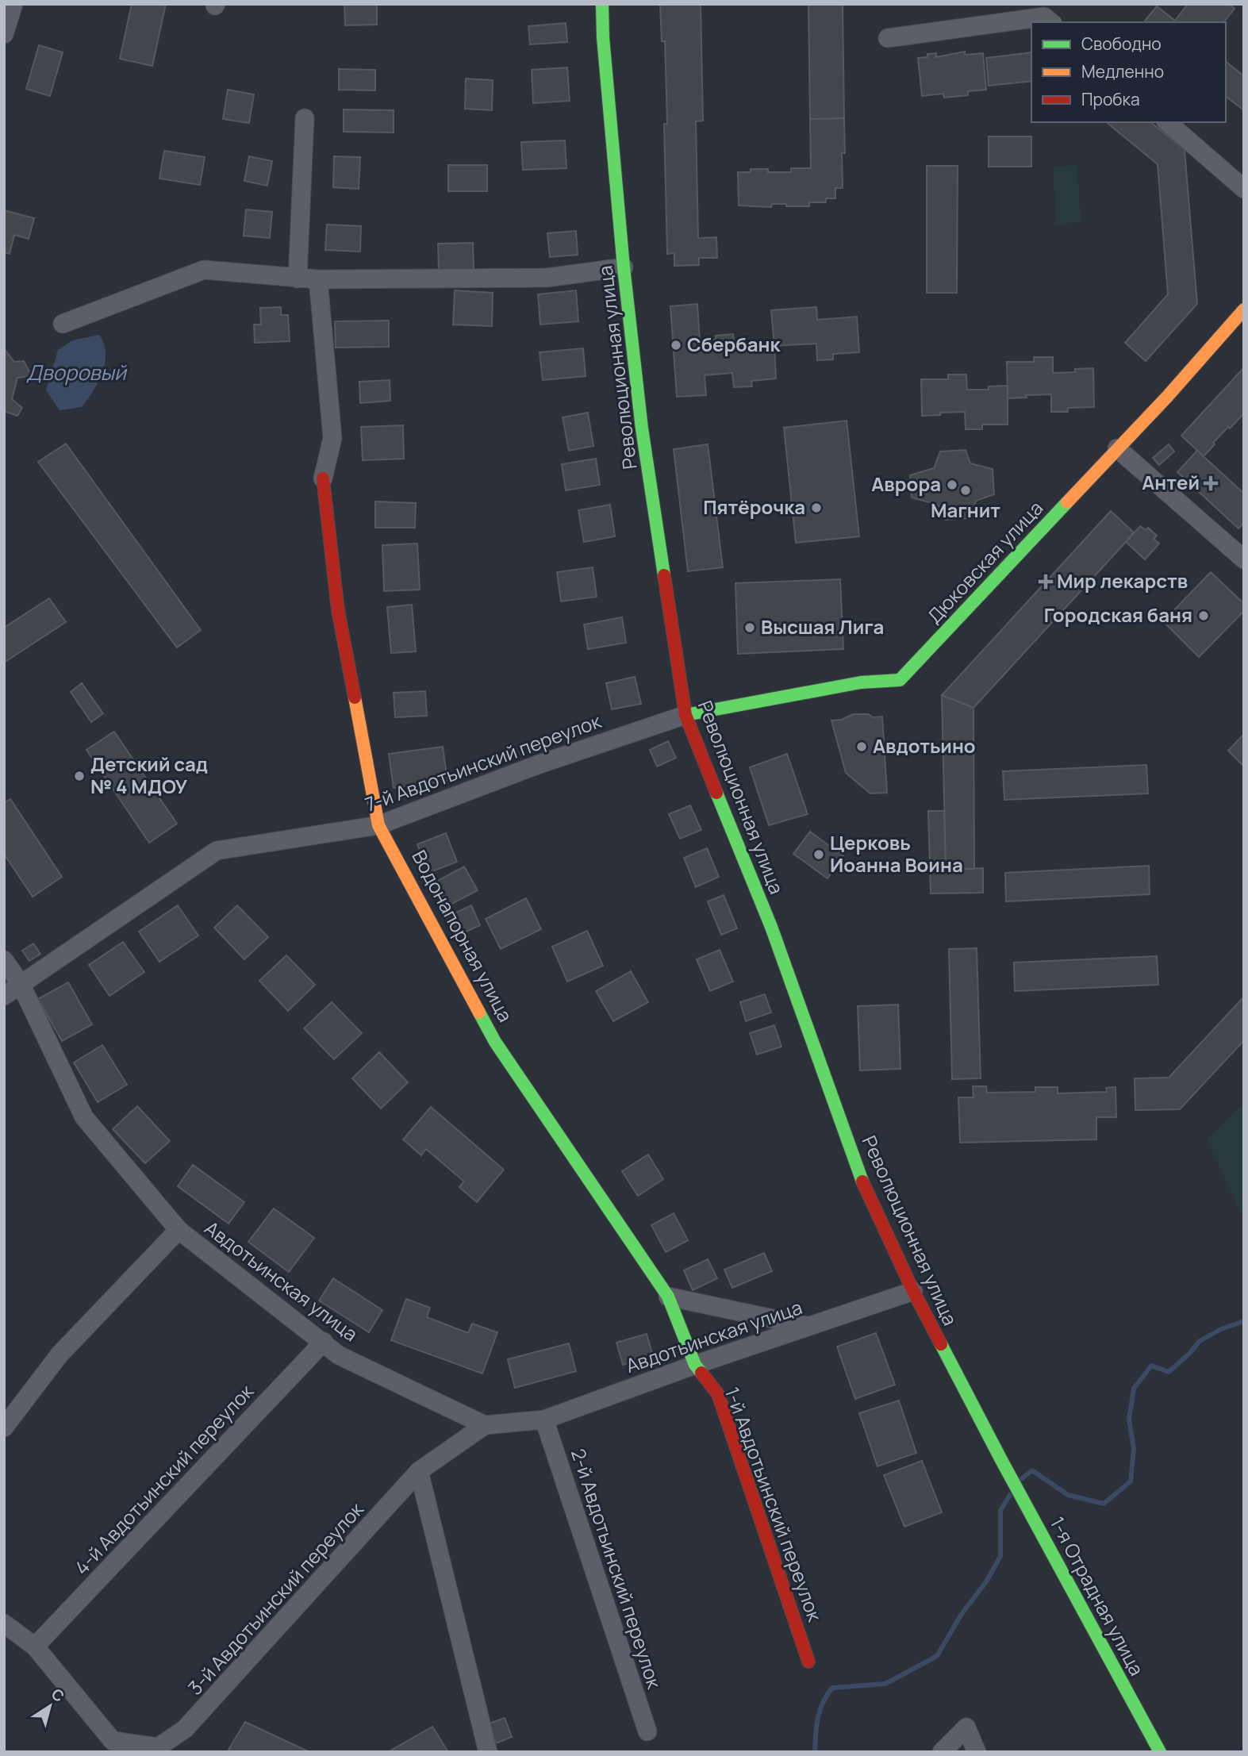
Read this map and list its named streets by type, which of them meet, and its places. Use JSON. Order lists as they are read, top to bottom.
{
  "streets": {
    "street": [
      "Революционная улица",
      "Дюковская улица",
      "7-й Авдотьинский переулок",
      "Водонапорная улица",
      "Авдотьинская улица",
      "4-й Авдотьинский переулок",
      "1-й Авдотьинский переулок",
      "2-й Авдотьинский переулок",
      "1-я Отрадная улица",
      "3-й Авдотьинский переулок"
    ]
  },
  "crossings": [
    ["Революционная улица", "Дюковская улица"],
    ["Революционная улица", "7-й Авдотьинский переулок"],
    ["Революционная улица", "Авдотьинская улица"],
    ["Революционная улица", "1-я Отрадная улица"],
    ["Дюковская улица", "7-й Авдотьинский переулок"],
    ["7-й Авдотьинский переулок", "Водонапорная улица"],
    ["7-й Авдотьинский переулок", "Авдотьинская улица"],
    ["Водонапорная улица", "Авдотьинская улица"],
    ["Водонапорная улица", "1-й Авдотьинский переулок"],
    ["Авдотьинская улица", "4-й Авдотьинский переулок"],
    ["Авдотьинская улица", "1-й Авдотьинский переулок"],
    ["Авдотьинская улица", "2-й Авдотьинский переулок"],
    ["Авдотьинская улица", "3-й Авдотьинский переулок"],
    ["4-й Авдотьинский переулок", "3-й Авдотьинский переулок"]
  ],
  "water": ["Дворовый"],
  "places": {
    "other": [
      "Сбербанк",
      "Аврора",
      "Магнит",
      "Пятёрочка",
      "Городская баня",
      "Высшая Лига",
      "Авдотьино",
      "Детский сад № 4 МДОУ",
      "Церковь Иоанна Воина"
    ],
    "health": ["Антей", "Мир лекарств"]
  },
  "legend": ["Свободно", "Медленно", "Пробка"],
  "north": "top right"
}
